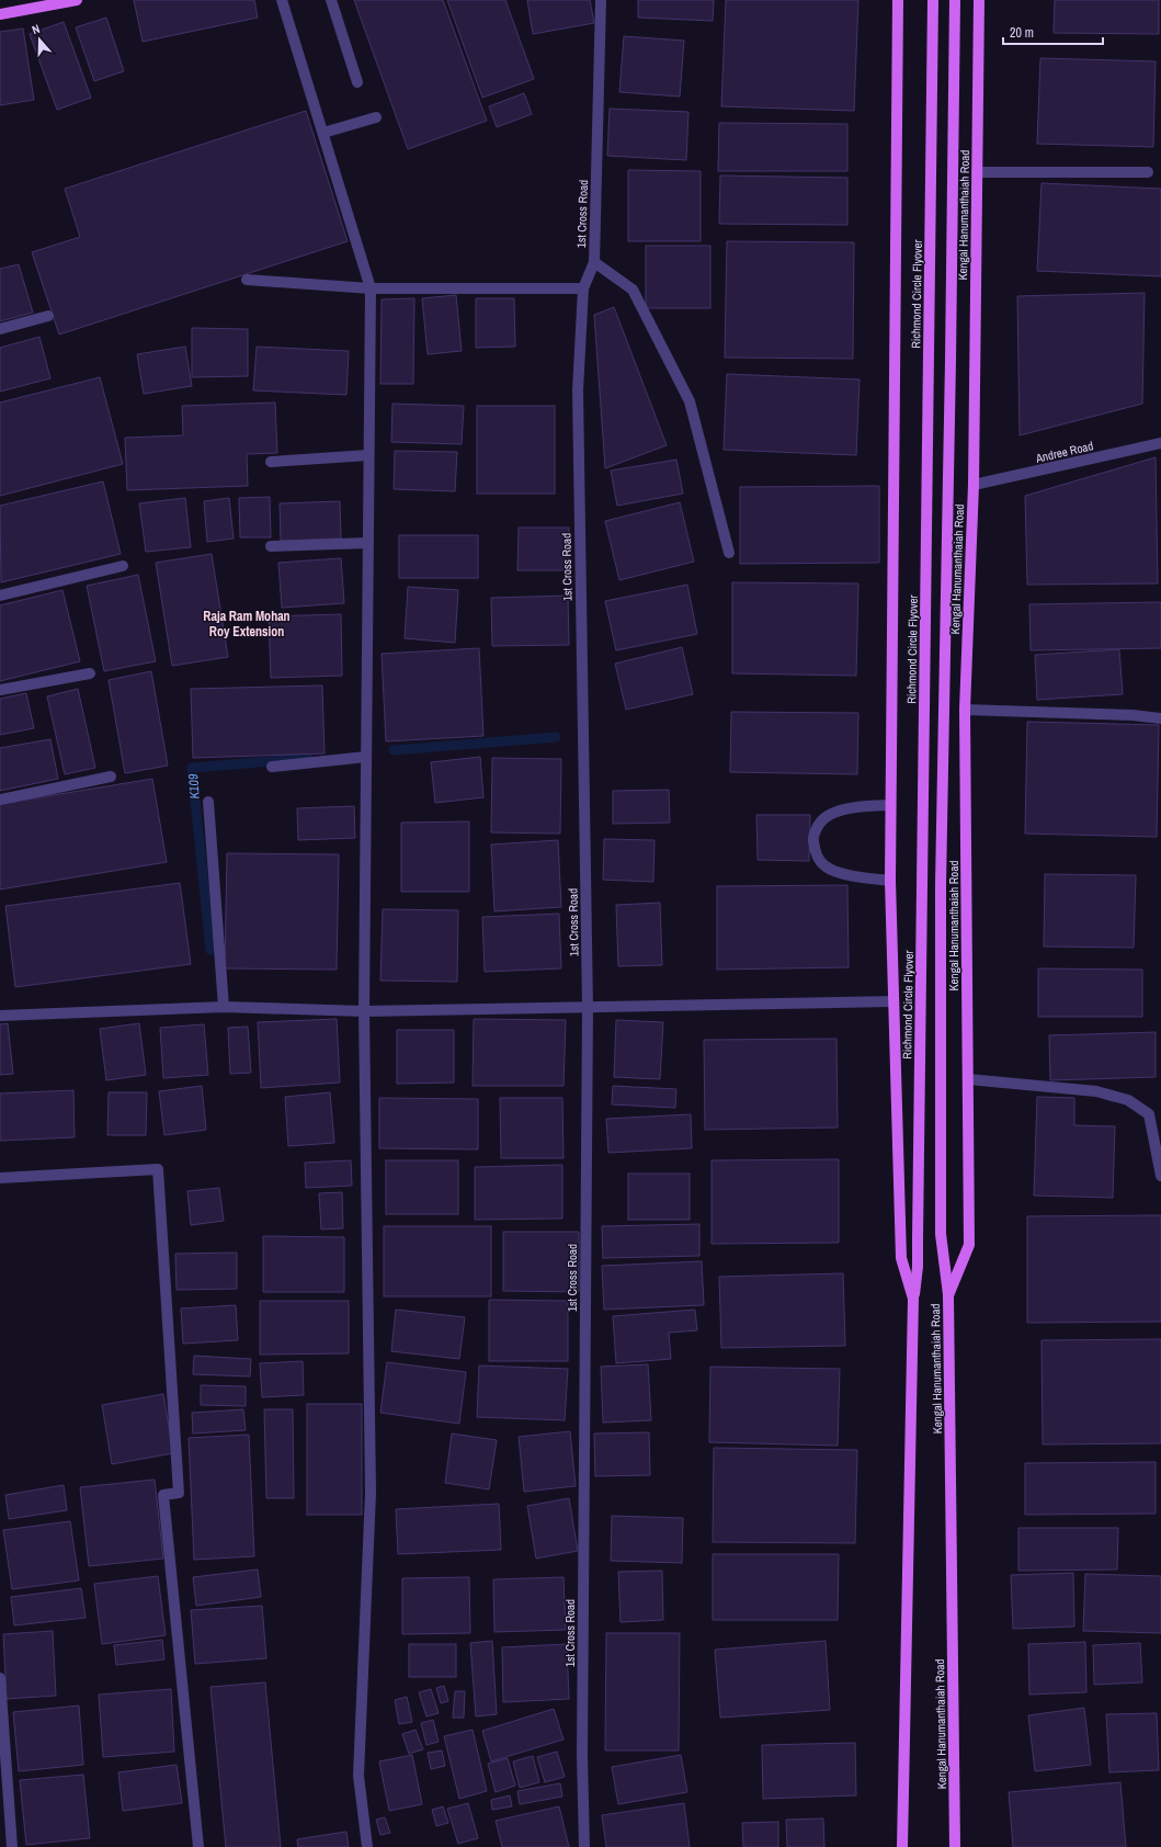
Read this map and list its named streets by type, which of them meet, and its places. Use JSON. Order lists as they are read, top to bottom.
{
  "streets": {
    "main road": ["Kengal Hanumanthaiah Road", "Richmond Circle Flyover"],
    "street": ["1st Cross Road", "Andree Road"]
  },
  "crossings": [
    ["Kengal Hanumanthaiah Road", "Richmond Circle Flyover"],
    ["Kengal Hanumanthaiah Road", "Andree Road"]
  ],
  "districts": ["Raja Ram Mohan Roy Extension"],
  "water": ["K109"],
  "scale_bar": "20 m",
  "north": "top"
}
